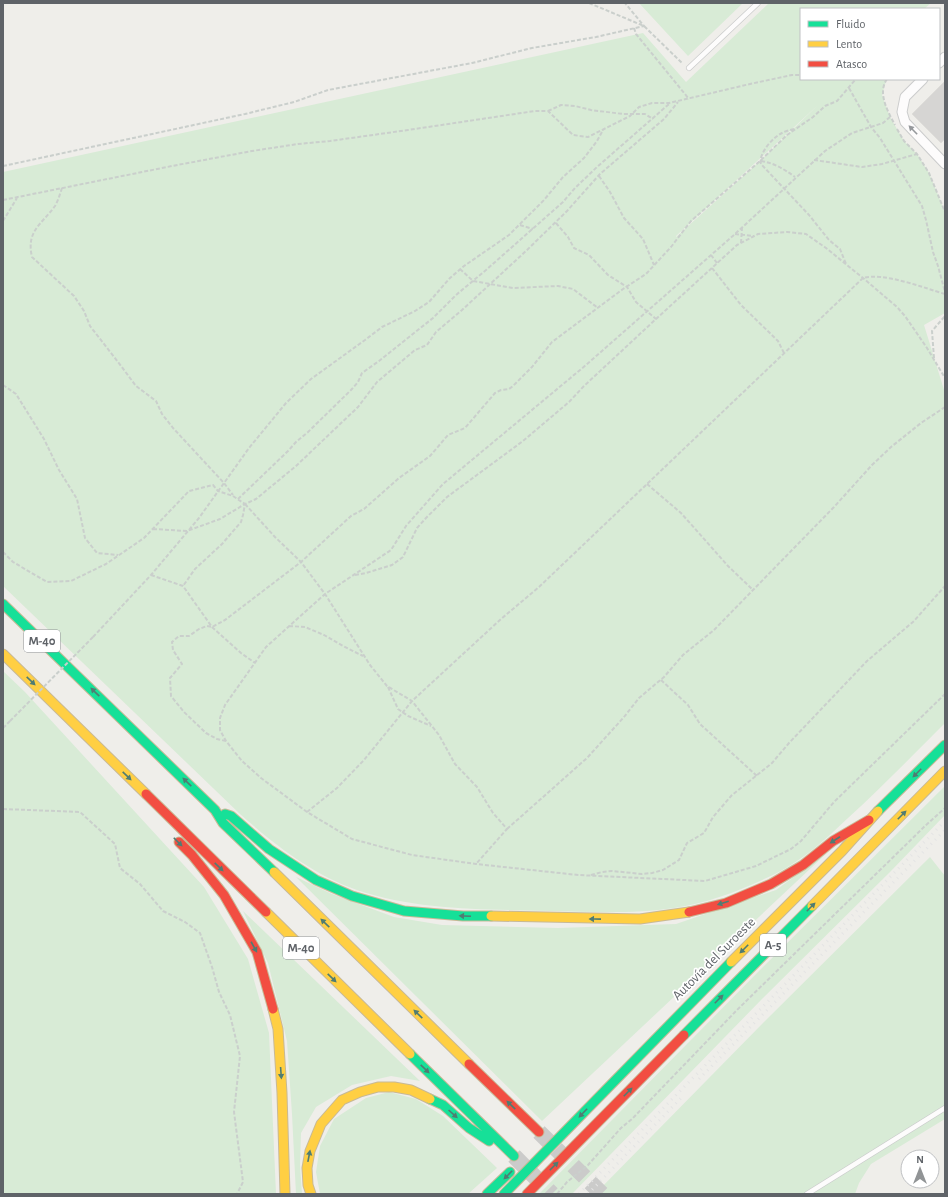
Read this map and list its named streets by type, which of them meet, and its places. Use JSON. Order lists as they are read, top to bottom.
{
  "streets": {
    "highway": ["M-40", "A-5", "Autovía del Suroeste"]
  },
  "legend": ["Fluido", "Lento", "Atasco"],
  "north": "top"
}
